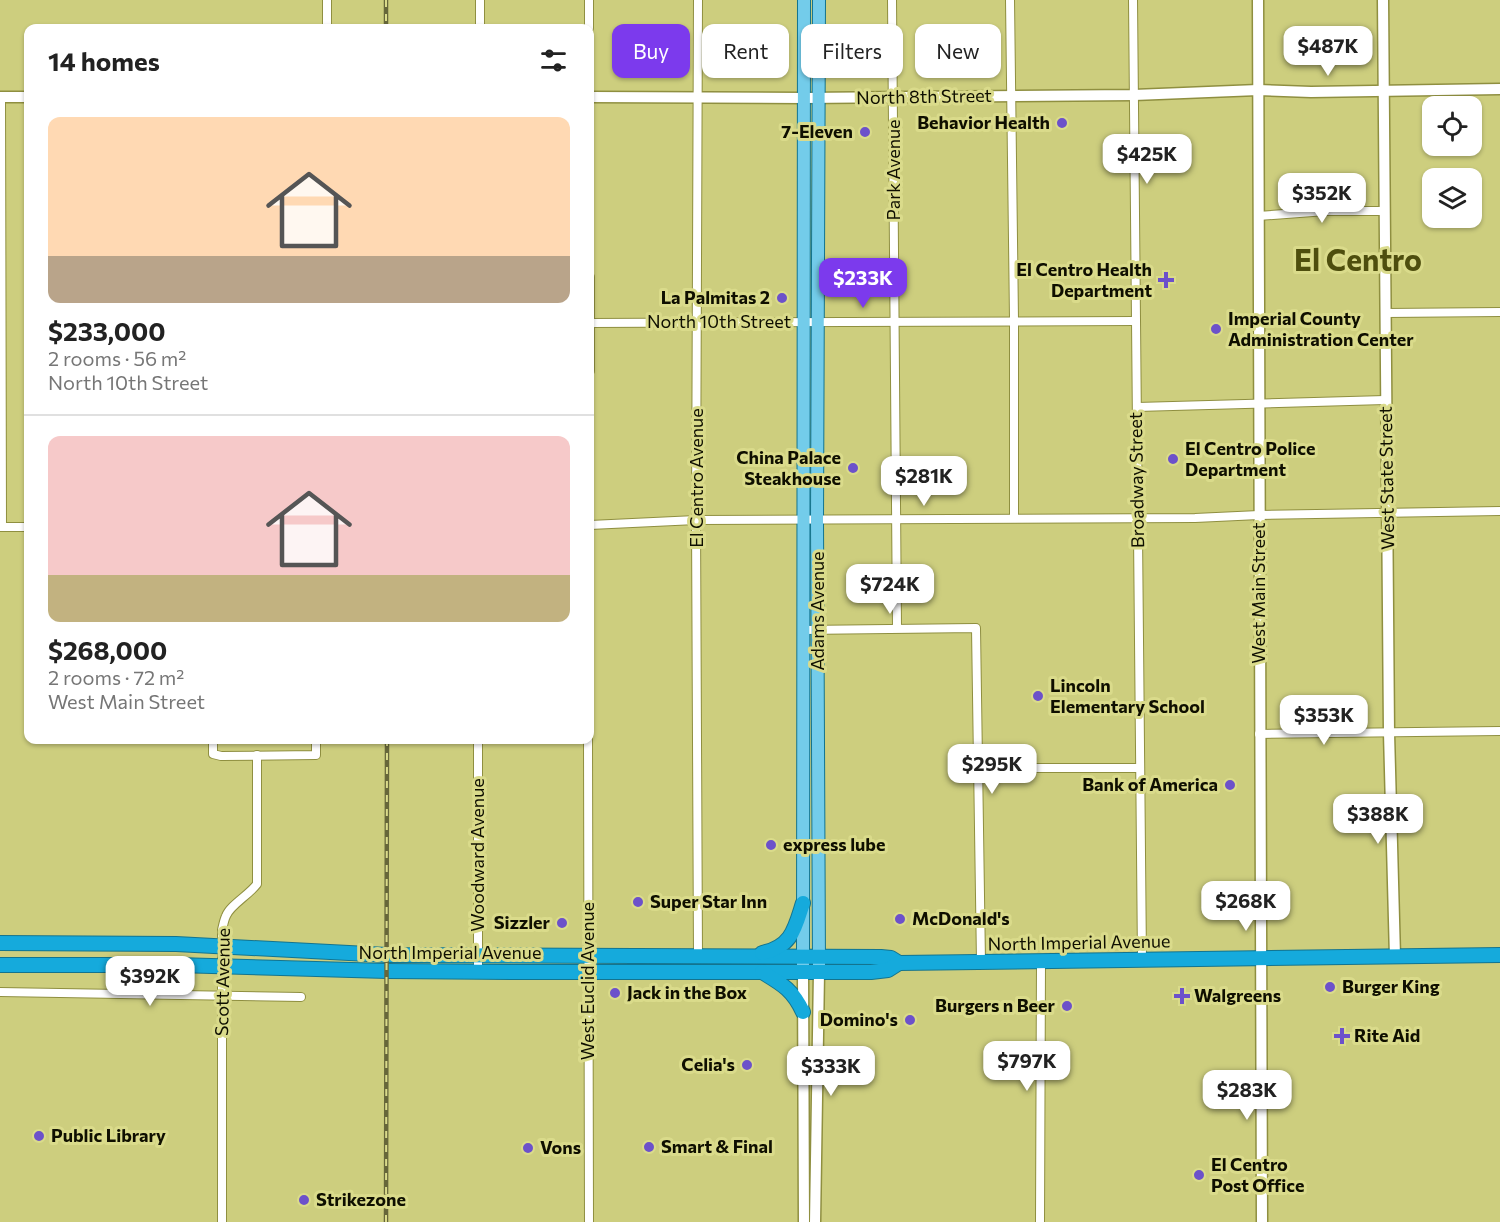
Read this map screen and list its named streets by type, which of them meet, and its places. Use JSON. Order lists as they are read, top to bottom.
{
  "streets": {
    "highway": ["North Imperial Avenue"],
    "main road": ["Adams Avenue"],
    "street": [
      "North 8th Street",
      "Park Avenue",
      "North 10th Street",
      "El Centro Avenue",
      "West State Street",
      "Broadway Street",
      "West Main Street",
      "Woodward Avenue",
      "West Euclid Avenue",
      "Scott Avenue"
    ]
  },
  "crossings": [
    ["North 8th Street", "Park Avenue"],
    ["North 8th Street", "El Centro Avenue"],
    ["North 8th Street", "West State Street"],
    ["North 8th Street", "Broadway Street"],
    ["North 8th Street", "West Main Street"],
    ["North 8th Street", "Adams Avenue"],
    ["Park Avenue", "North 10th Street"],
    ["North 10th Street", "El Centro Avenue"],
    ["North 10th Street", "Broadway Street"],
    ["North 10th Street", "Adams Avenue"],
    ["El Centro Avenue", "North Imperial Avenue"],
    ["West State Street", "North Imperial Avenue"],
    ["Broadway Street", "North Imperial Avenue"],
    ["West Main Street", "North Imperial Avenue"],
    ["Adams Avenue", "North Imperial Avenue"],
    ["Woodward Avenue", "North Imperial Avenue"],
    ["North Imperial Avenue", "West Euclid Avenue"],
    ["North Imperial Avenue", "Scott Avenue"]
  ],
  "districts": ["El Centro"],
  "places": {
    "other": [
      "Behavior Health",
      "7-Eleven",
      "La Palmitas 2",
      "Imperial County Administration Center",
      "El Centro Police Department",
      "China Palace Steakhouse",
      "Lincoln Elementary School",
      "Bank of America",
      "express lube",
      "Super Star Inn",
      "McDonald's",
      "Sizzler",
      "Burger King",
      "Jack in the Box",
      "Burgers n Beer",
      "Domino's",
      "Celia's",
      "Public Library",
      "Smart & Final",
      "Vons",
      "El Centro Post Office",
      "Strikezone"
    ],
    "health": ["El Centro Health Department", "Walgreens", "Rite Aid"]
  },
  "page": {
    "chip": [
      "Buy",
      "Rent",
      "Filters",
      "New"
    ],
    "heading": "14 homes",
    "price": [
      "$487K",
      "$425K",
      "$352K",
      "$233K",
      "$281K",
      "$724K",
      "$353K",
      "$295K",
      "$388K",
      "$268K",
      "$392K",
      "$797K",
      "$333K",
      "$283K"
    ],
    "list": [
      {
        "name": "$233,000",
        "note": "2 rooms · 56 m² · North 10th Street"
      },
      {
        "name": "$268,000",
        "note": "2 rooms · 72 m² · West Main Street"
      }
    ]
  }
}
